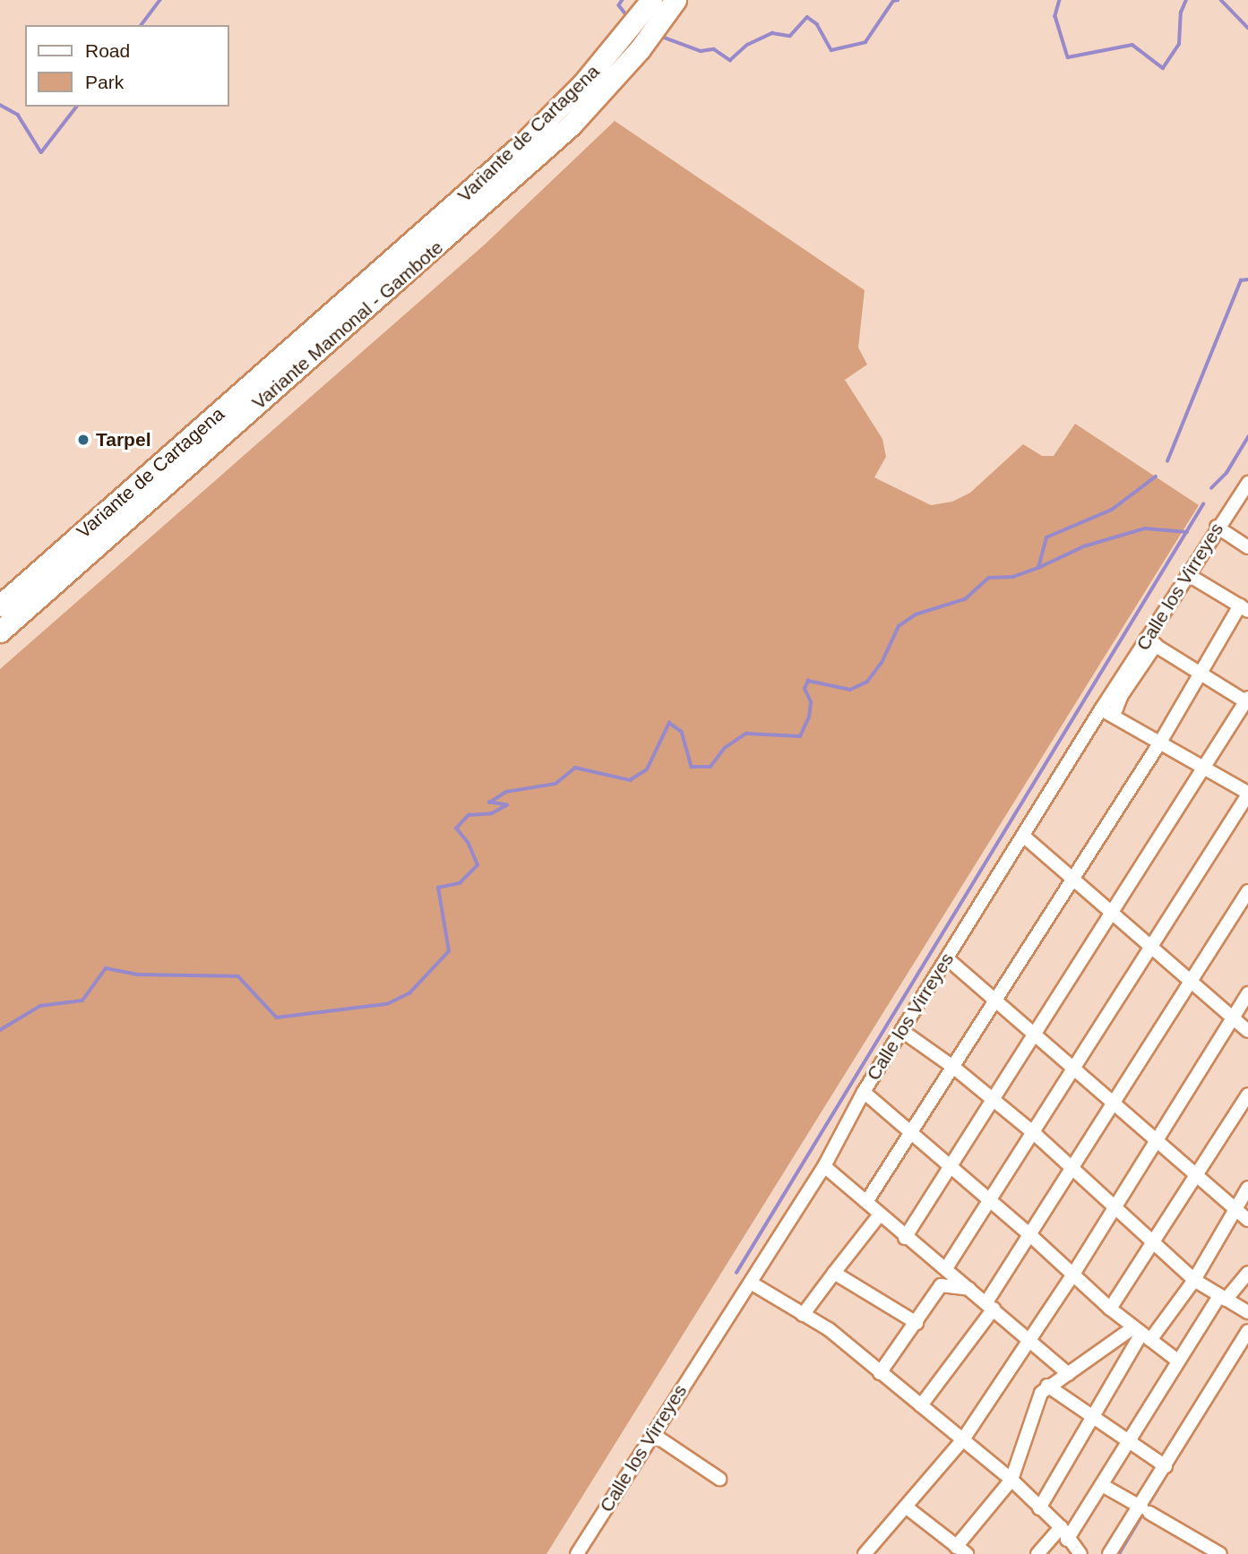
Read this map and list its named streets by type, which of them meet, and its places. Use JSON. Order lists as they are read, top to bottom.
{
  "streets": {
    "highway": ["Variante de Cartagena", "Variante Mamonal - Gambote"],
    "street": ["Calle los Virreyes"]
  },
  "places": ["Tarpel"],
  "legend": ["Road", "Park"]
}
